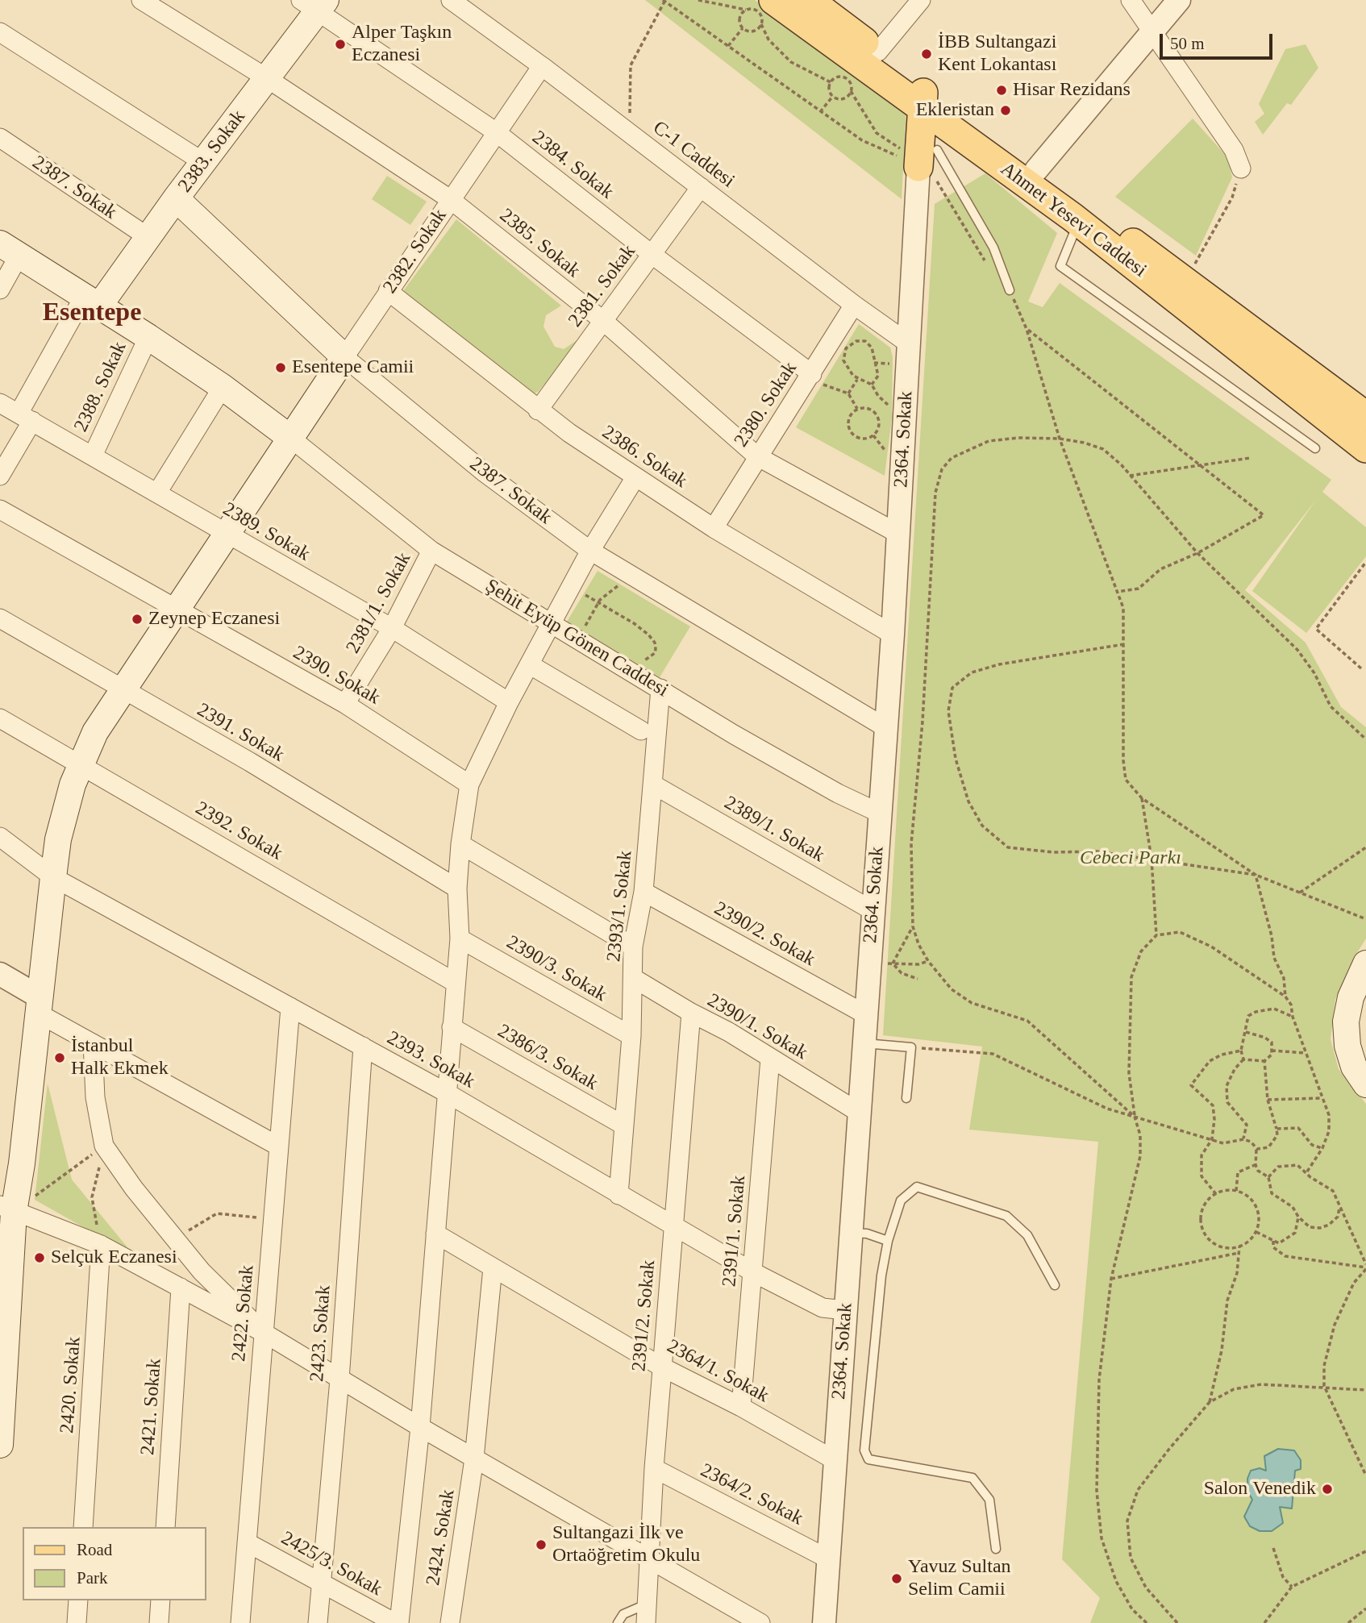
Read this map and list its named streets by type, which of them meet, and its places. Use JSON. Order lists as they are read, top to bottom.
{
  "streets": {
    "main road": [
      "2383. Sokak",
      "2387. Sokak",
      "Ahmet Yesevi Caddesi",
      "2382. Sokak"
    ],
    "street": [
      "C-1 Caddesi",
      "2384. Sokak",
      "2385. Sokak",
      "2381. Sokak",
      "2388. Sokak",
      "2380. Sokak",
      "2364. Sokak",
      "2386. Sokak",
      "2389. Sokak",
      "2381/1. Sokak",
      "Şehit Eyüp Gönen Caddesi",
      "2390. Sokak",
      "2391. Sokak",
      "2389/1. Sokak",
      "2392. Sokak",
      "2393/1. Sokak",
      "2390/2. Sokak",
      "2390/3. Sokak",
      "2390/1. Sokak",
      "2386/3. Sokak",
      "2393. Sokak",
      "2391/1. Sokak",
      "2422. Sokak",
      "2391/2. Sokak",
      "2423. Sokak",
      "2364/1. Sokak",
      "2420. Sokak",
      "2421. Sokak",
      "2364/2. Sokak",
      "2424. Sokak",
      "2425/3. Sokak"
    ]
  },
  "crossings": [
    ["2383. Sokak", "2384. Sokak"],
    ["2383. Sokak", "2387. Sokak"],
    ["2383. Sokak", "2385. Sokak"],
    ["C-1 Caddesi", "2382. Sokak"],
    ["C-1 Caddesi", "2381. Sokak"],
    ["C-1 Caddesi", "2380. Sokak"],
    ["C-1 Caddesi", "2364. Sokak"],
    ["2384. Sokak", "2382. Sokak"],
    ["2384. Sokak", "2381. Sokak"],
    ["2384. Sokak", "2380. Sokak"],
    ["2387. Sokak", "2382. Sokak"],
    ["2387. Sokak", "2364. Sokak"],
    ["2385. Sokak", "2382. Sokak"],
    ["2385. Sokak", "2381. Sokak"],
    ["2385. Sokak", "2380. Sokak"],
    ["2385. Sokak", "2364. Sokak"],
    ["2382. Sokak", "2386. Sokak"],
    ["2382. Sokak", "2389. Sokak"],
    ["2382. Sokak", "Şehit Eyüp Gönen Caddesi"],
    ["2382. Sokak", "2390. Sokak"],
    ["2382. Sokak", "2391. Sokak"],
    ["2382. Sokak", "2392. Sokak"],
    ["2382. Sokak", "2393. Sokak"],
    ["2381. Sokak", "2386. Sokak"],
    ["2388. Sokak", "2389. Sokak"],
    ["2380. Sokak", "2386. Sokak"],
    ["2364. Sokak", "2386. Sokak"],
    ["2364. Sokak", "Şehit Eyüp Gönen Caddesi"],
    ["2364. Sokak", "2389/1. Sokak"],
    ["2364. Sokak", "2390/2. Sokak"],
    ["2364. Sokak", "2390/1. Sokak"],
    ["2364. Sokak", "2393. Sokak"],
    ["2364. Sokak", "2364/1. Sokak"],
    ["2364. Sokak", "2364/2. Sokak"],
    ["2389. Sokak", "2381/1. Sokak"],
    ["2381/1. Sokak", "Şehit Eyüp Gönen Caddesi"],
    ["2381/1. Sokak", "2390. Sokak"],
    ["Şehit Eyüp Gönen Caddesi", "2393/1. Sokak"],
    ["2389/1. Sokak", "2393/1. Sokak"],
    ["2393/1. Sokak", "2390/2. Sokak"],
    ["2393/1. Sokak", "2390/3. Sokak"],
    ["2393/1. Sokak", "2390/1. Sokak"],
    ["2393/1. Sokak", "2386/3. Sokak"],
    ["2393/1. Sokak", "2393. Sokak"],
    ["2390/1. Sokak", "2391/1. Sokak"],
    ["2390/1. Sokak", "2391/2. Sokak"],
    ["2393. Sokak", "2391/1. Sokak"],
    ["2393. Sokak", "2422. Sokak"],
    ["2393. Sokak", "2391/2. Sokak"],
    ["2393. Sokak", "2423. Sokak"],
    ["2391/1. Sokak", "2364/1. Sokak"],
    ["2422. Sokak", "2425/3. Sokak"],
    ["2391/2. Sokak", "2364/1. Sokak"],
    ["2391/2. Sokak", "2364/2. Sokak"],
    ["2423. Sokak", "2425/3. Sokak"],
    ["2364/1. Sokak", "2424. Sokak"]
  ],
  "districts": ["Esentepe"],
  "parks": ["Cebeci Parkı"],
  "places": [
    "Alper Taşkın Eczanesi",
    "İBB Sultangazi Kent Lokantası",
    "Hisar Rezidans",
    "Ekleristan",
    "Esentepe Camii",
    "Zeynep Eczanesi",
    "İstanbul Halk Ekmek",
    "Selçuk Eczanesi",
    "Salon Venedik",
    "Sultangazi İlk ve Ortaöğretim Okulu",
    "Yavuz Sultan Selim Camii"
  ],
  "legend": ["Road", "Park"],
  "scale_bar": "50 m"
}
